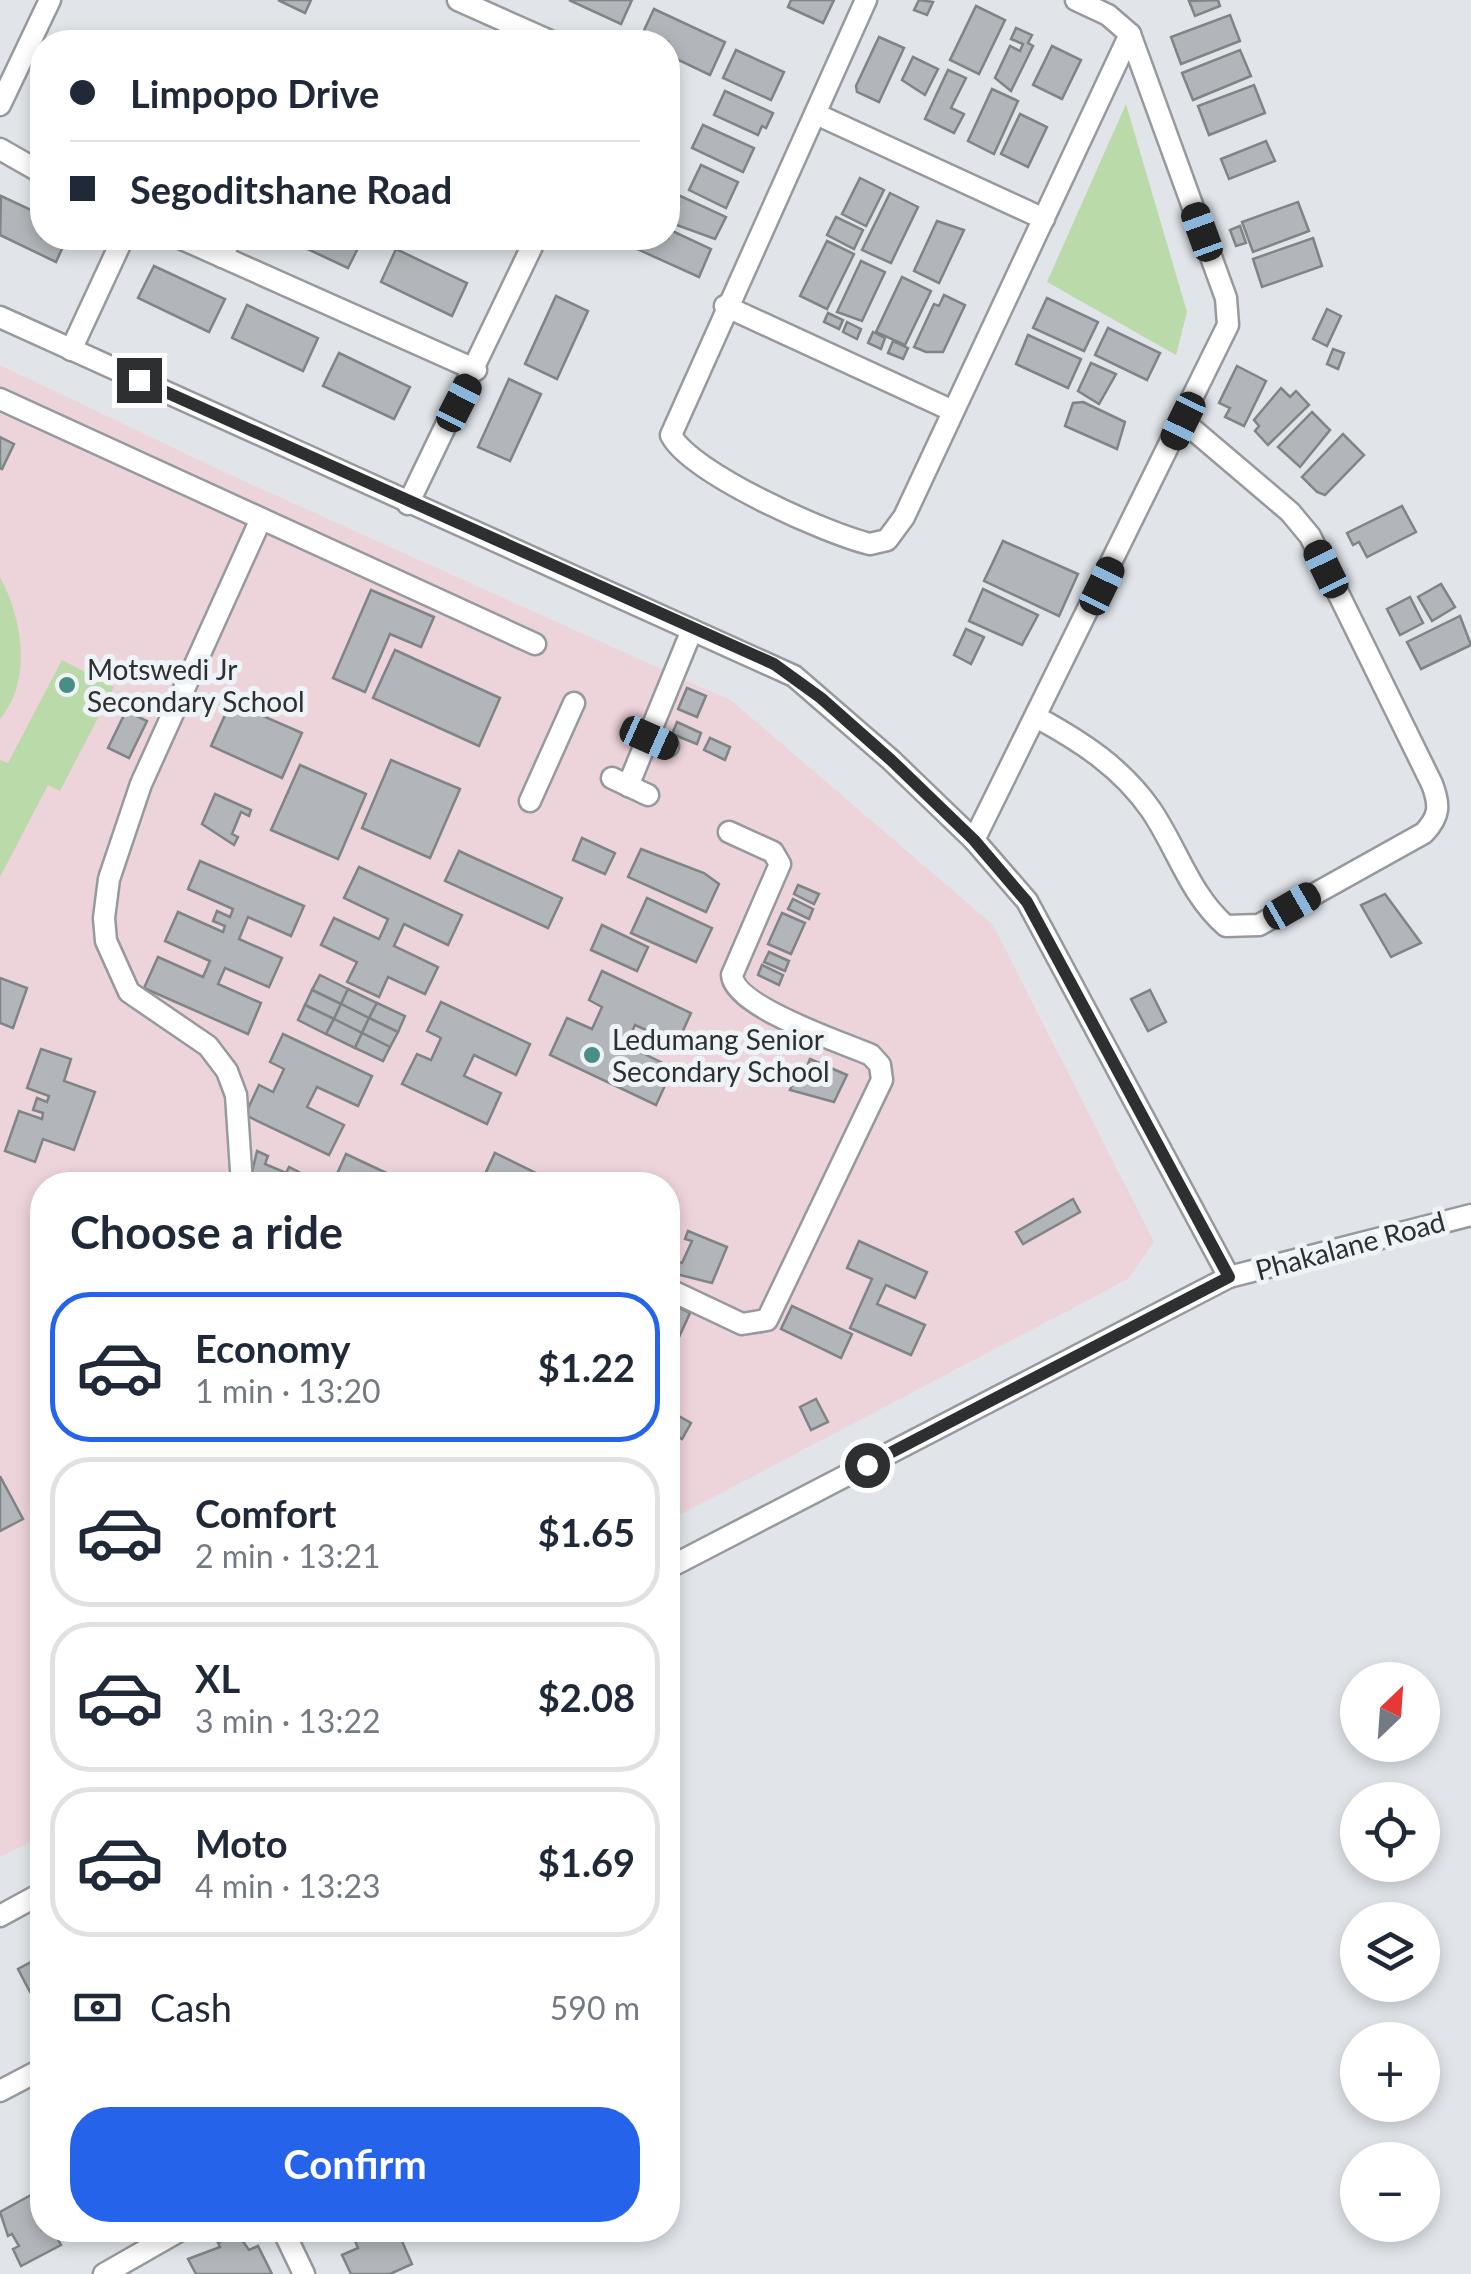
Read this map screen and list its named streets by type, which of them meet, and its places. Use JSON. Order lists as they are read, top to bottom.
{
  "streets": {
    "street": ["Phakalane Road"]
  },
  "places": ["Motswedi Jr Secondary School", "Ledumang Senior Secondary School"],
  "north": "top right",
  "page": {
    "banner": ["Limpopo Drive", "Segoditshane Road"],
    "heading": "Choose a ride",
    "list": [
      {
        "name": "Economy",
        "note": "1 min · 13:20",
        "value": "$1.22"
      },
      {
        "name": "Comfort",
        "note": "2 min · 13:21",
        "value": "$1.65"
      },
      {
        "name": "XL",
        "note": "3 min · 13:22",
        "value": "$2.08"
      },
      {
        "name": "Moto",
        "note": "4 min · 13:23",
        "value": "$1.69"
      }
    ],
    "map_buttons": ["+", "−"],
    "pay": ["Cash", "590 m"],
    "buttons": "Confirm"
  }
}
